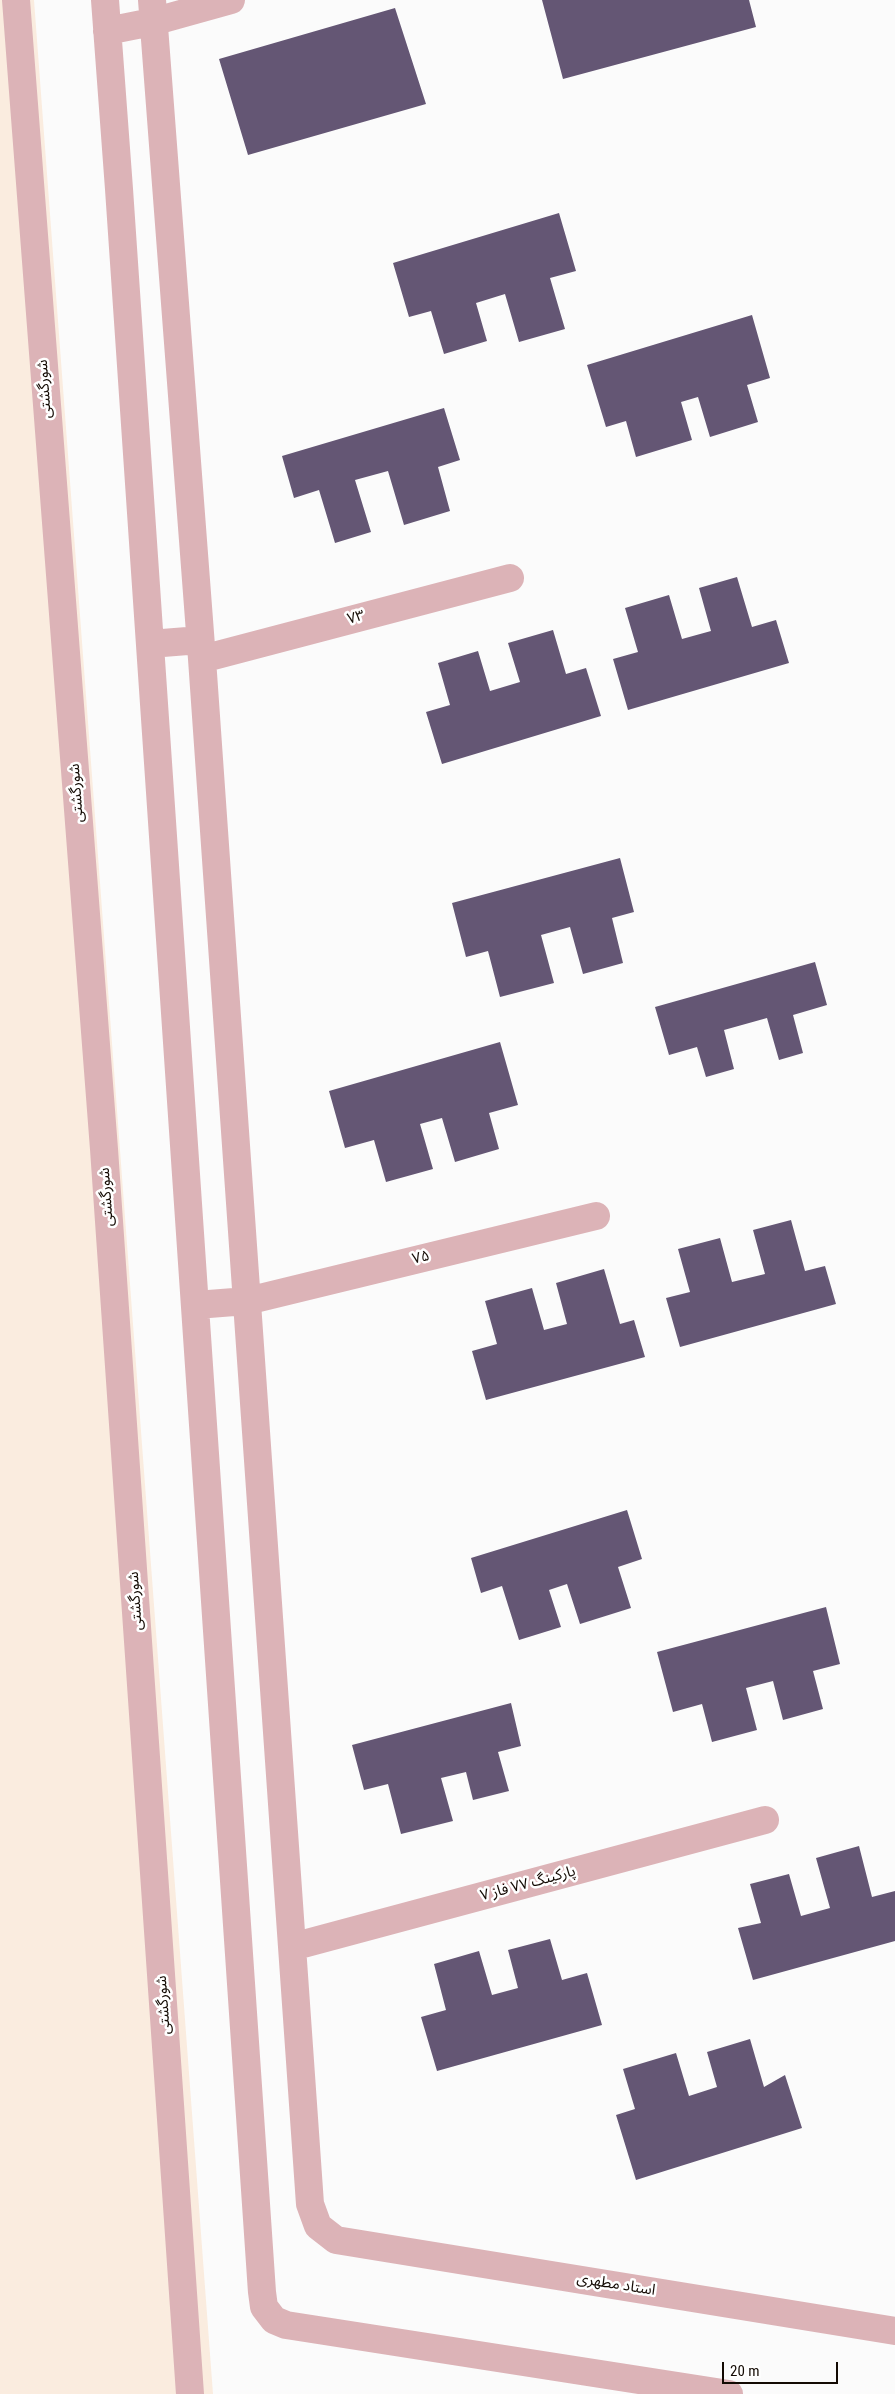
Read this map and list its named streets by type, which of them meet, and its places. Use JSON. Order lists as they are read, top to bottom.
{
  "streets": {
    "street": [
      "شورگشتی",
      "۷۳",
      "۷۵",
      "پارکینگ ۷۷ فاز ۷",
      "استاد مطهری"
    ]
  },
  "crossings": [
    ["پارکینگ ۷۷ فاز ۷", "استاد مطهری"]
  ],
  "scale_bar": "20 m"
}
